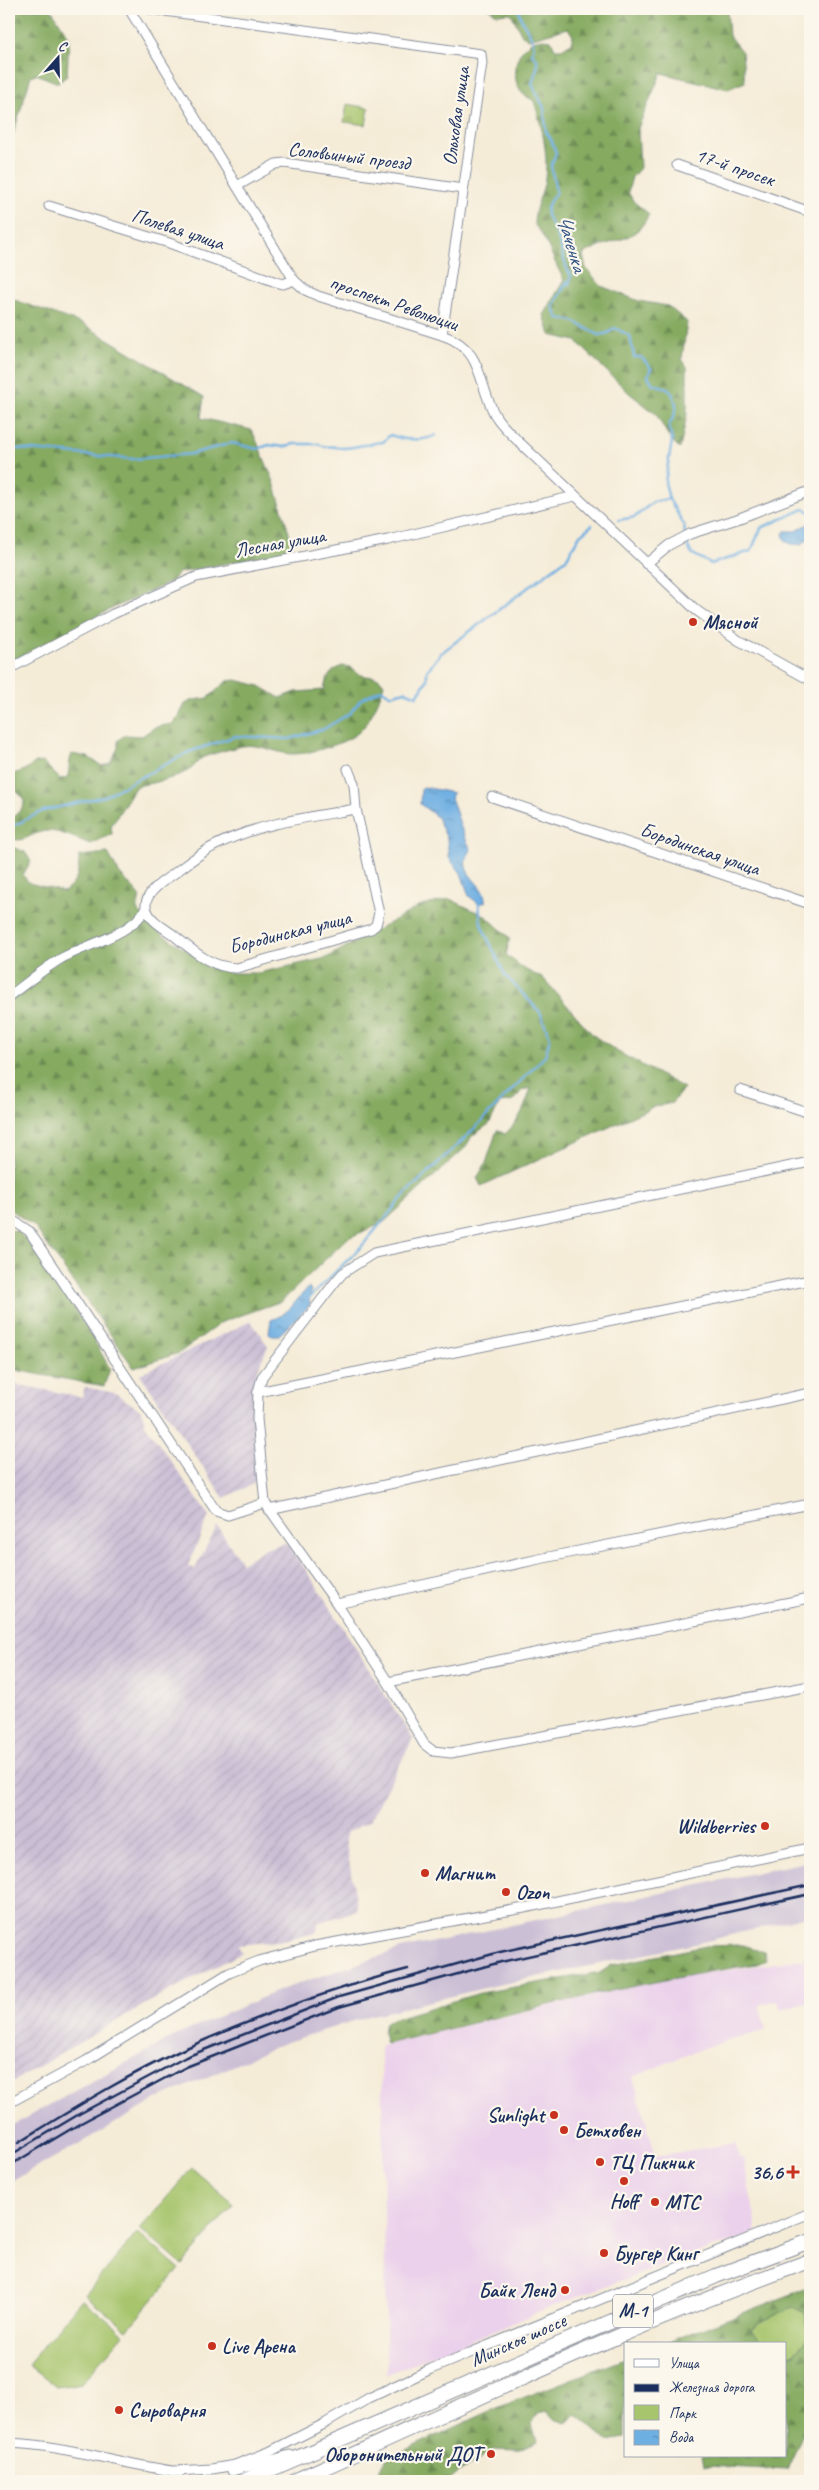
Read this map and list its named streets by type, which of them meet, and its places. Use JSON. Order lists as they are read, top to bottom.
{
  "streets": {
    "highway": ["М-1", "Минское шоссе"],
    "street": [
      "Ольховая улица",
      "Соловьиный проезд",
      "17-й просек",
      "Полевая улица",
      "проспект Революции",
      "Лесная улица",
      "Бородинская улица"
    ]
  },
  "crossings": [
    ["Ольховая улица", "Соловьиный проезд"],
    ["Ольховая улица", "проспект Революции"],
    ["Соловьиный проезд", "проспект Революции"],
    ["Полевая улица", "проспект Революции"],
    ["проспект Революции", "Лесная улица"]
  ],
  "water": ["Чаченка"],
  "places": {
    "other": [
      "Мясной",
      "Wildberries",
      "Магнит",
      "Ozon",
      "Sunlight",
      "Бетховен",
      "ТЦ Пикник",
      "Hoff",
      "МТС",
      "Бургер Кинг",
      "Байк Ленд",
      "Live Арена",
      "Сыроварня",
      "Оборонительный ДОТ"
    ],
    "health": ["36,6"]
  },
  "legend": [
    "Улица",
    "Железная дорога",
    "Парк",
    "Вода"
  ],
  "north": "top"
}
